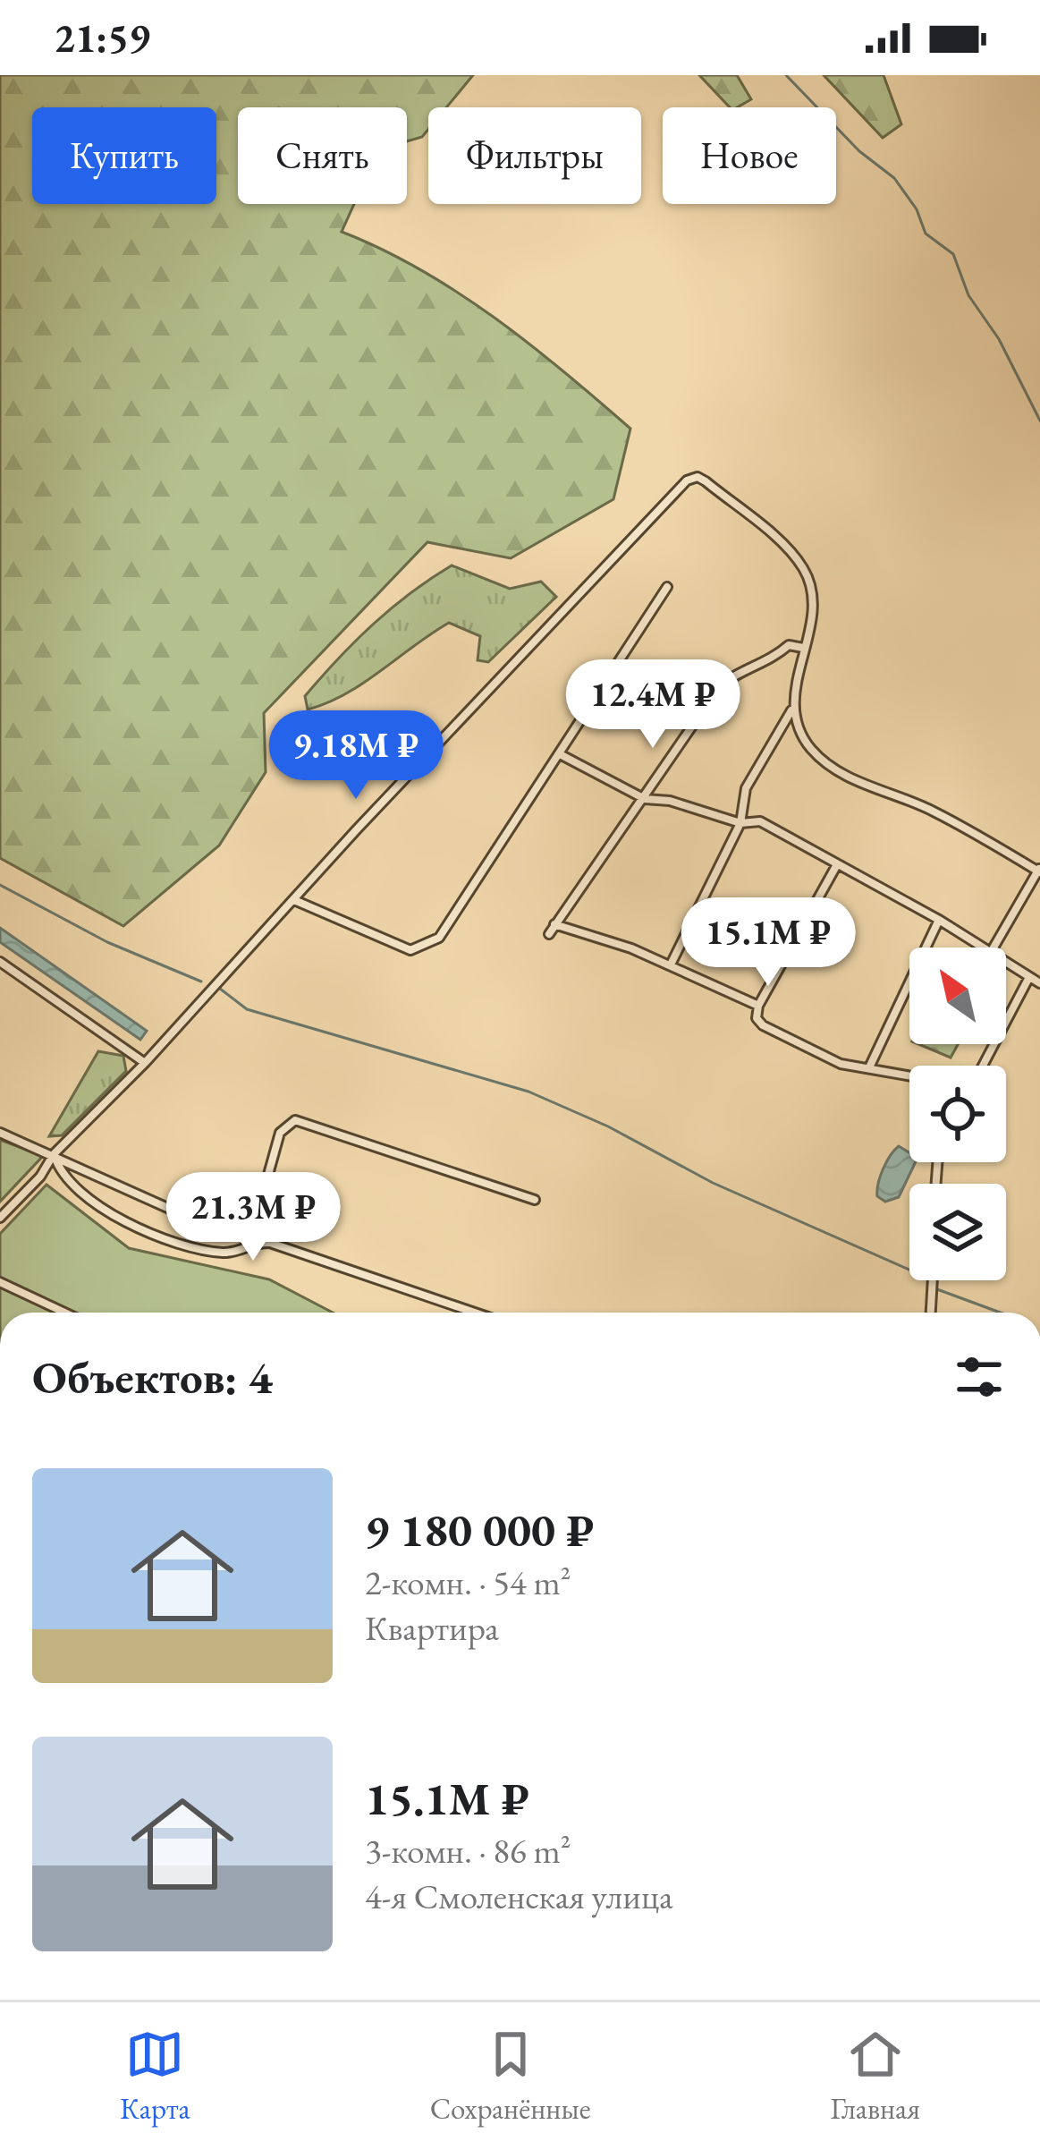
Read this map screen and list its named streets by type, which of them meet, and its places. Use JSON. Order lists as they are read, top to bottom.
{
  "north": "top left",
  "page": {
    "status": "21:59",
    "chip": [
      "Купить",
      "Снять",
      "Фильтры",
      "Новое"
    ],
    "price": [
      "12.4M ₽",
      "9.18M ₽",
      "15.1M ₽",
      "21.3M ₽"
    ],
    "heading": "Объектов: 4",
    "list": [
      {
        "name": "9 180 000 ₽",
        "note": "2-комн. · 54 m² · Квартира"
      },
      {
        "name": "15.1M ₽",
        "note": "3-комн. · 86 m² · 4-я Смоленская улица"
      }
    ],
    "tabs": ["Карта", "Сохранённые", "Главная"]
  }
}
